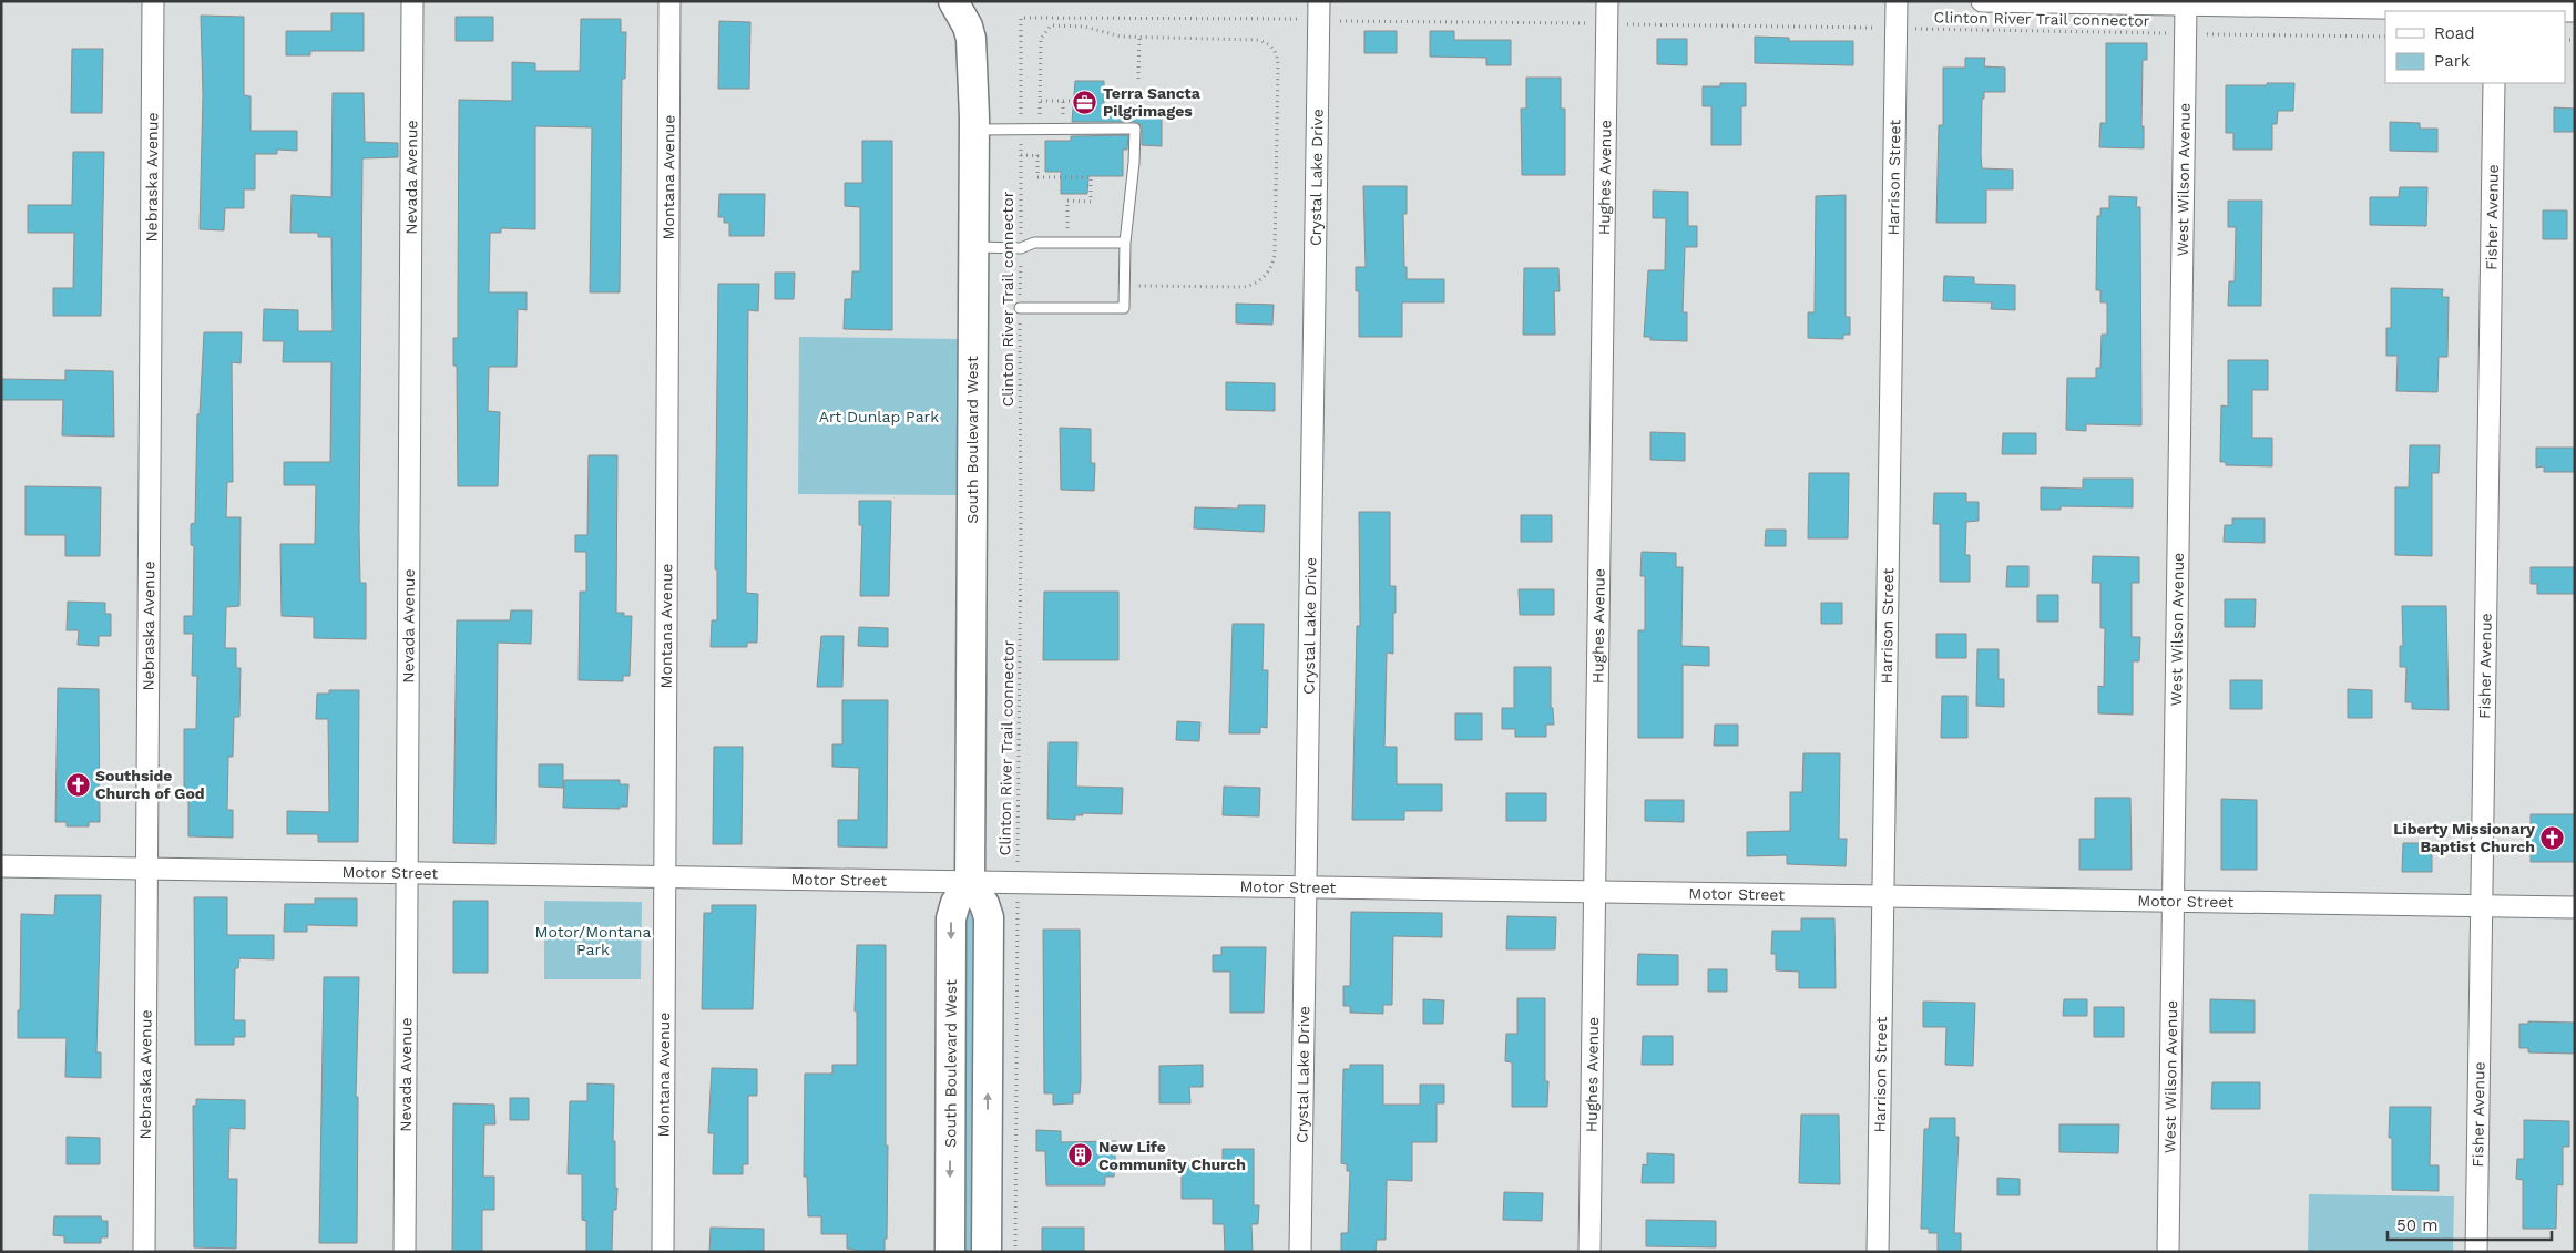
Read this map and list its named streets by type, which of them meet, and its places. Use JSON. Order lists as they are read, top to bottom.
{
  "streets": {
    "street": [
      "Nebraska Avenue",
      "Nevada Avenue",
      "Montana Avenue",
      "Crystal Lake Drive",
      "Hughes Avenue",
      "Harrison Street",
      "West Wilson Avenue",
      "Fisher Avenue",
      "South Boulevard West",
      "Motor Street"
    ],
    "path": ["Clinton River Trail connector"]
  },
  "crossings": [
    ["Nebraska Avenue", "Motor Street"],
    ["Nevada Avenue", "Motor Street"],
    ["Montana Avenue", "Motor Street"],
    ["Crystal Lake Drive", "Motor Street"],
    ["Hughes Avenue", "Motor Street"],
    ["Harrison Street", "Motor Street"],
    ["West Wilson Avenue", "Motor Street"],
    ["Fisher Avenue", "Motor Street"],
    ["South Boulevard West", "Motor Street"]
  ],
  "parks": ["Art Dunlap Park", "Motor/Montana Park"],
  "places": {
    "office": ["Terra Sancta Pilgrimages"],
    "church": ["Southside Church of God", "Liberty Missionary Baptist Church"],
    "building": ["New Life Community Church"]
  },
  "legend": ["Road", "Park"],
  "scale_bar": "50 m"
}
